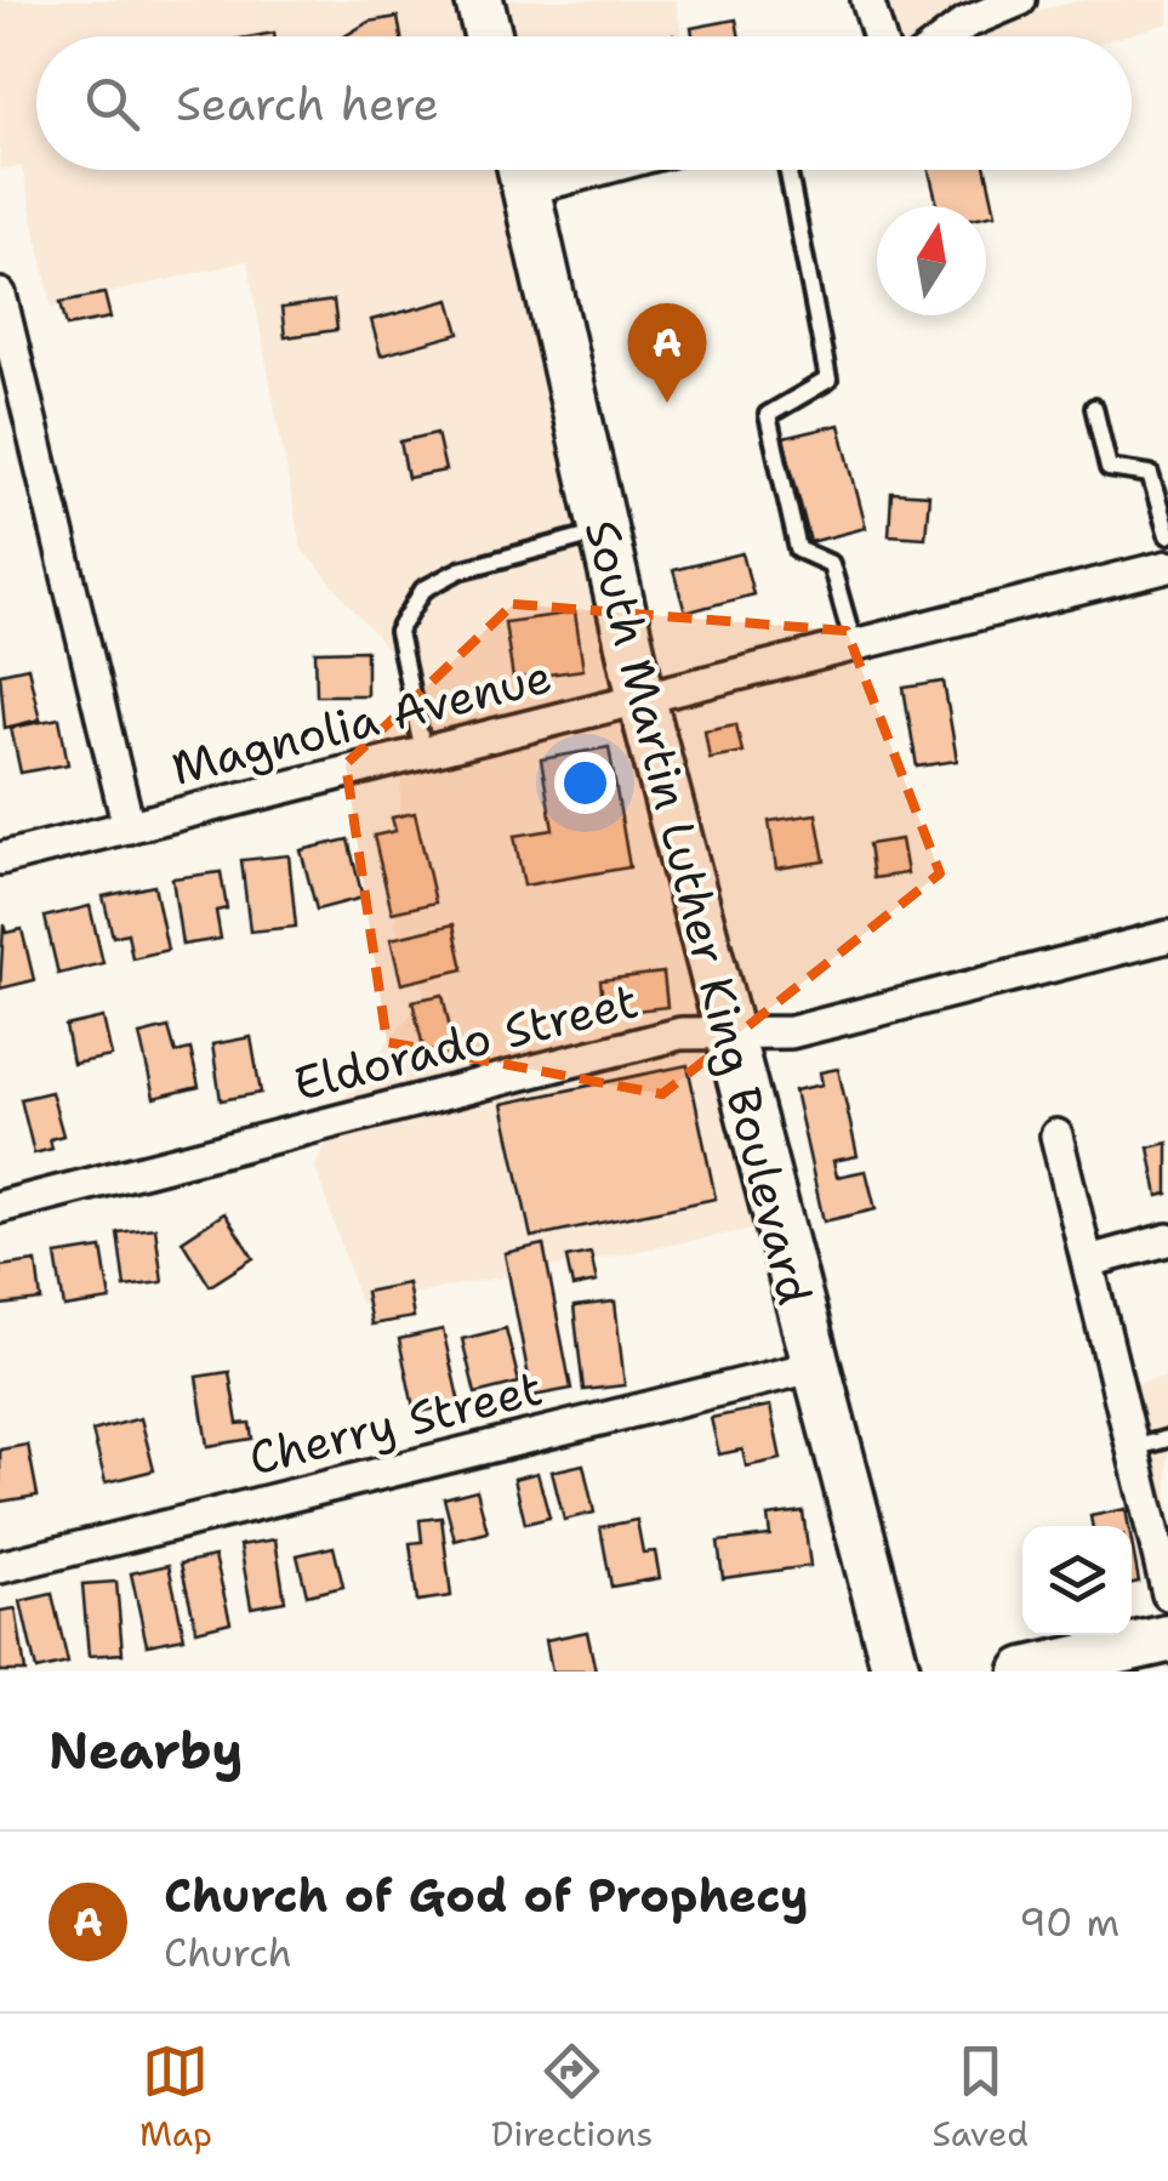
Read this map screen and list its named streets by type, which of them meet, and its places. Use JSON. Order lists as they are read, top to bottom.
{
  "streets": {
    "street": [
      "Magnolia Avenue",
      "South Martin Luther King Boulevard",
      "Eldorado Street",
      "Cherry Street"
    ]
  },
  "crossings": [
    ["Magnolia Avenue", "South Martin Luther King Boulevard"],
    ["South Martin Luther King Boulevard", "Eldorado Street"],
    ["South Martin Luther King Boulevard", "Cherry Street"]
  ],
  "north": "top",
  "page": {
    "search": "Search here",
    "pins": "A",
    "heading": "Nearby",
    "list": [
      {
        "mark": "A",
        "name": "Church of God of Prophecy",
        "note": "Church",
        "value": "90 m"
      }
    ],
    "nav": ["Map", "Directions", "Saved"]
  }
}
